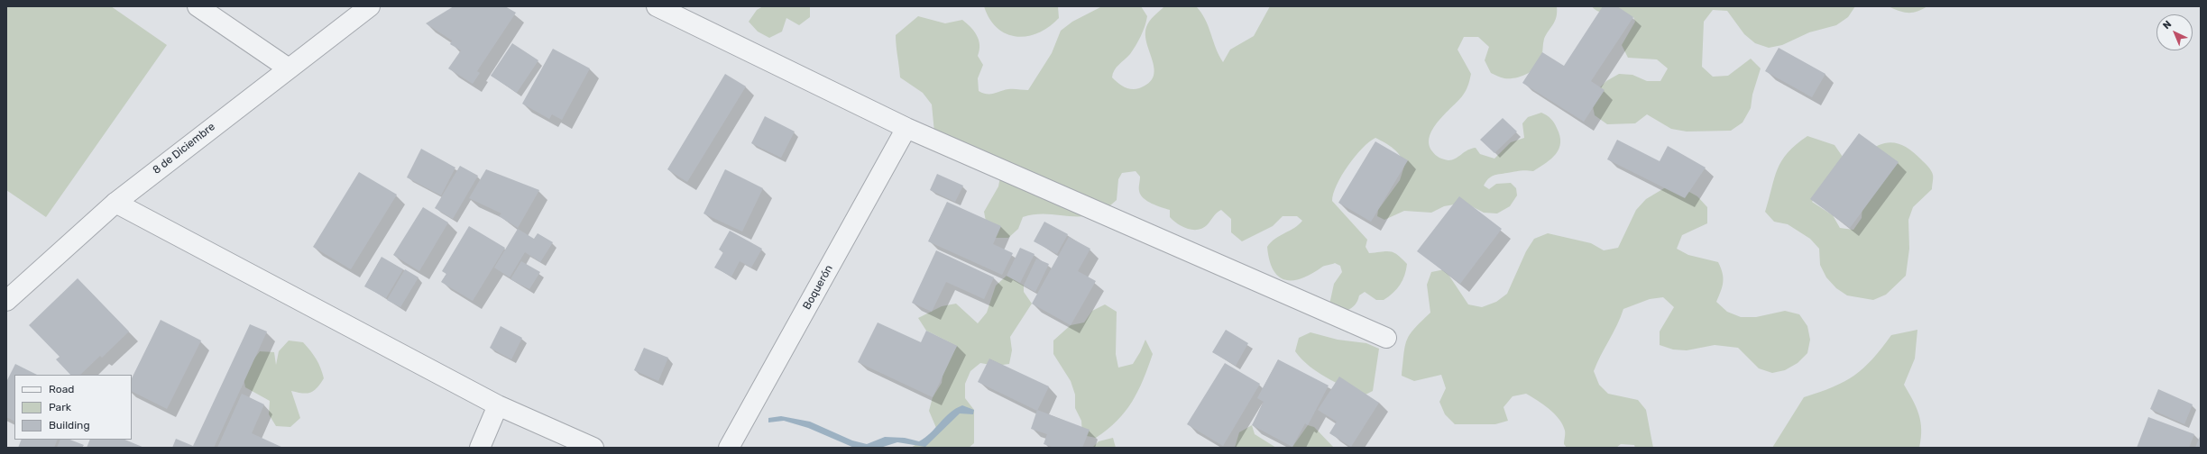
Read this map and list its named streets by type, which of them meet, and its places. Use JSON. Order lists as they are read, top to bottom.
{
  "streets": {
    "street": ["8 de Diciembre", "Boquerón"]
  },
  "legend": ["Road", "Park", "Building"],
  "north": "top left"
}
